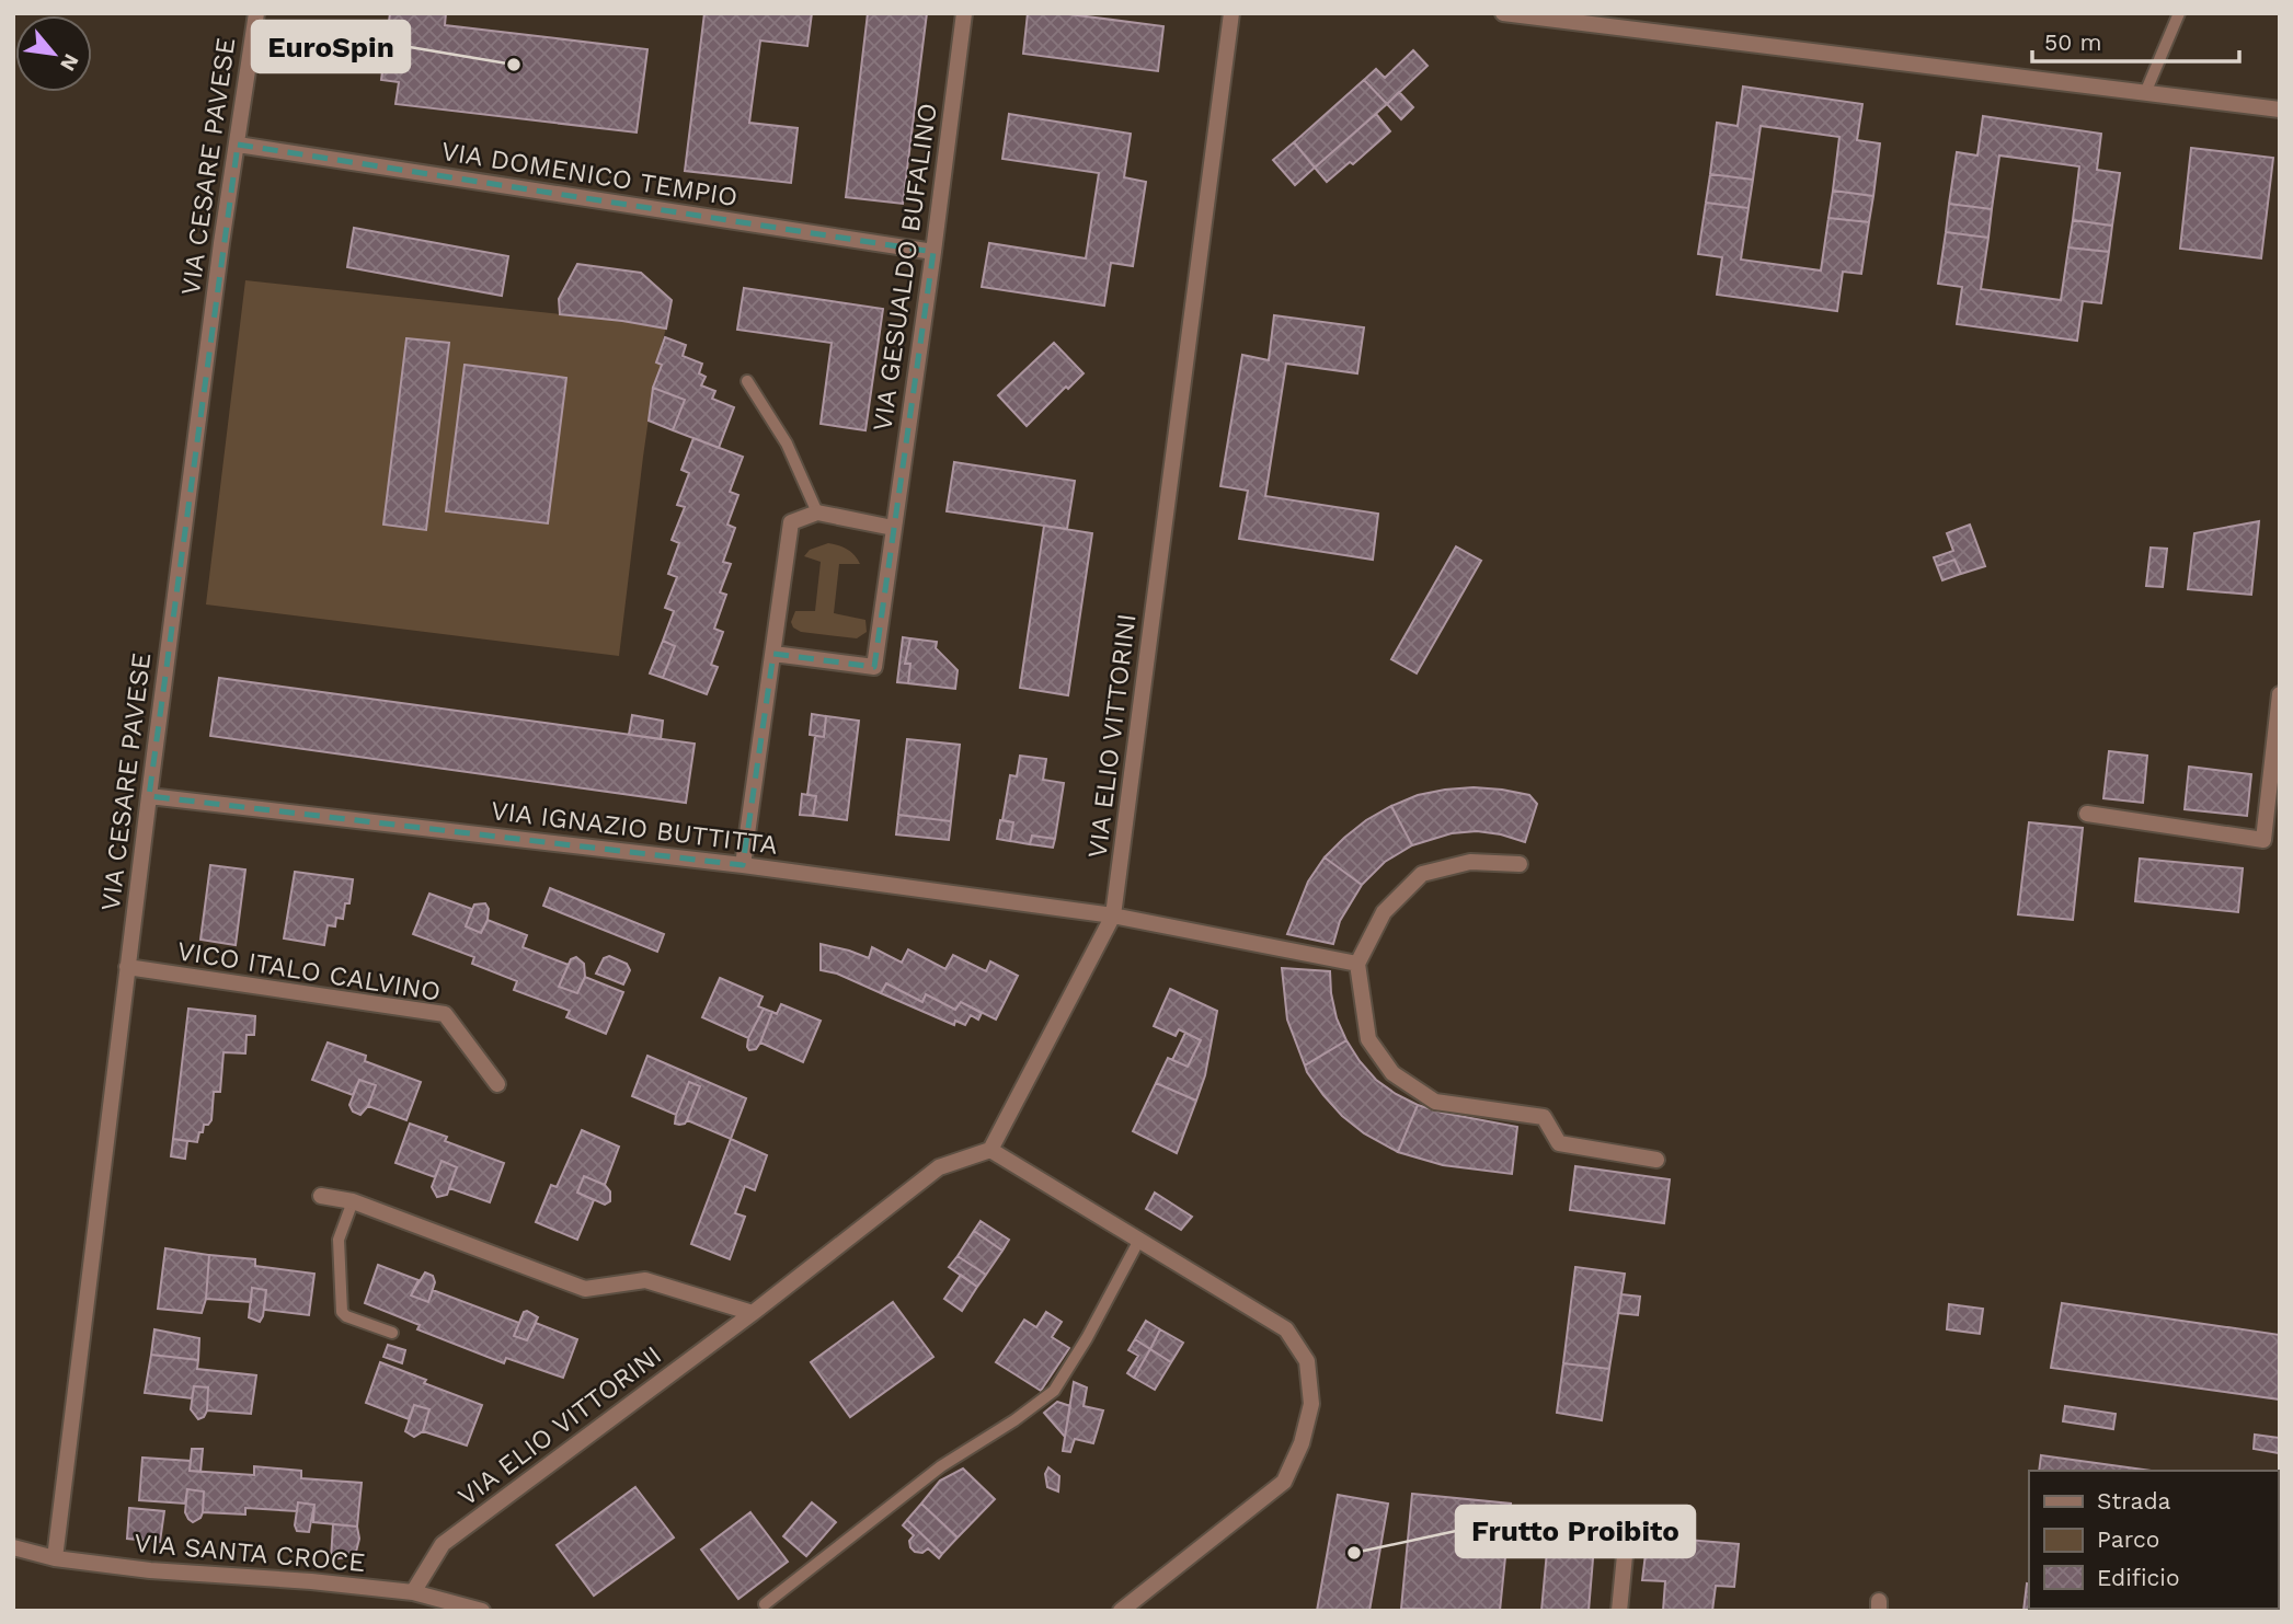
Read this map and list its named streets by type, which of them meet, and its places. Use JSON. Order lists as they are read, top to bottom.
{
  "streets": {
    "street": [
      "VIA CESARE PAVESE",
      "VIA DOMENICO TEMPIO",
      "VIA GESUALDO BUFALINO",
      "VIA ELIO VITTORINI",
      "VIA IGNAZIO BUTTITTA",
      "VICO ITALO CALVINO",
      "VIA SANTA CROCE"
    ]
  },
  "crossings": [
    ["VIA CESARE PAVESE", "VIA DOMENICO TEMPIO"],
    ["VIA CESARE PAVESE", "VIA IGNAZIO BUTTITTA"],
    ["VIA CESARE PAVESE", "VICO ITALO CALVINO"],
    ["VIA CESARE PAVESE", "VIA SANTA CROCE"],
    ["VIA DOMENICO TEMPIO", "VIA GESUALDO BUFALINO"],
    ["VIA ELIO VITTORINI", "VIA IGNAZIO BUTTITTA"],
    ["VIA ELIO VITTORINI", "VIA SANTA CROCE"]
  ],
  "places": ["EuroSpin", "Frutto Proibito"],
  "legend": ["Strada", "Parco", "Edificio"],
  "scale_bar": "50 m",
  "north": "bottom right"
}
